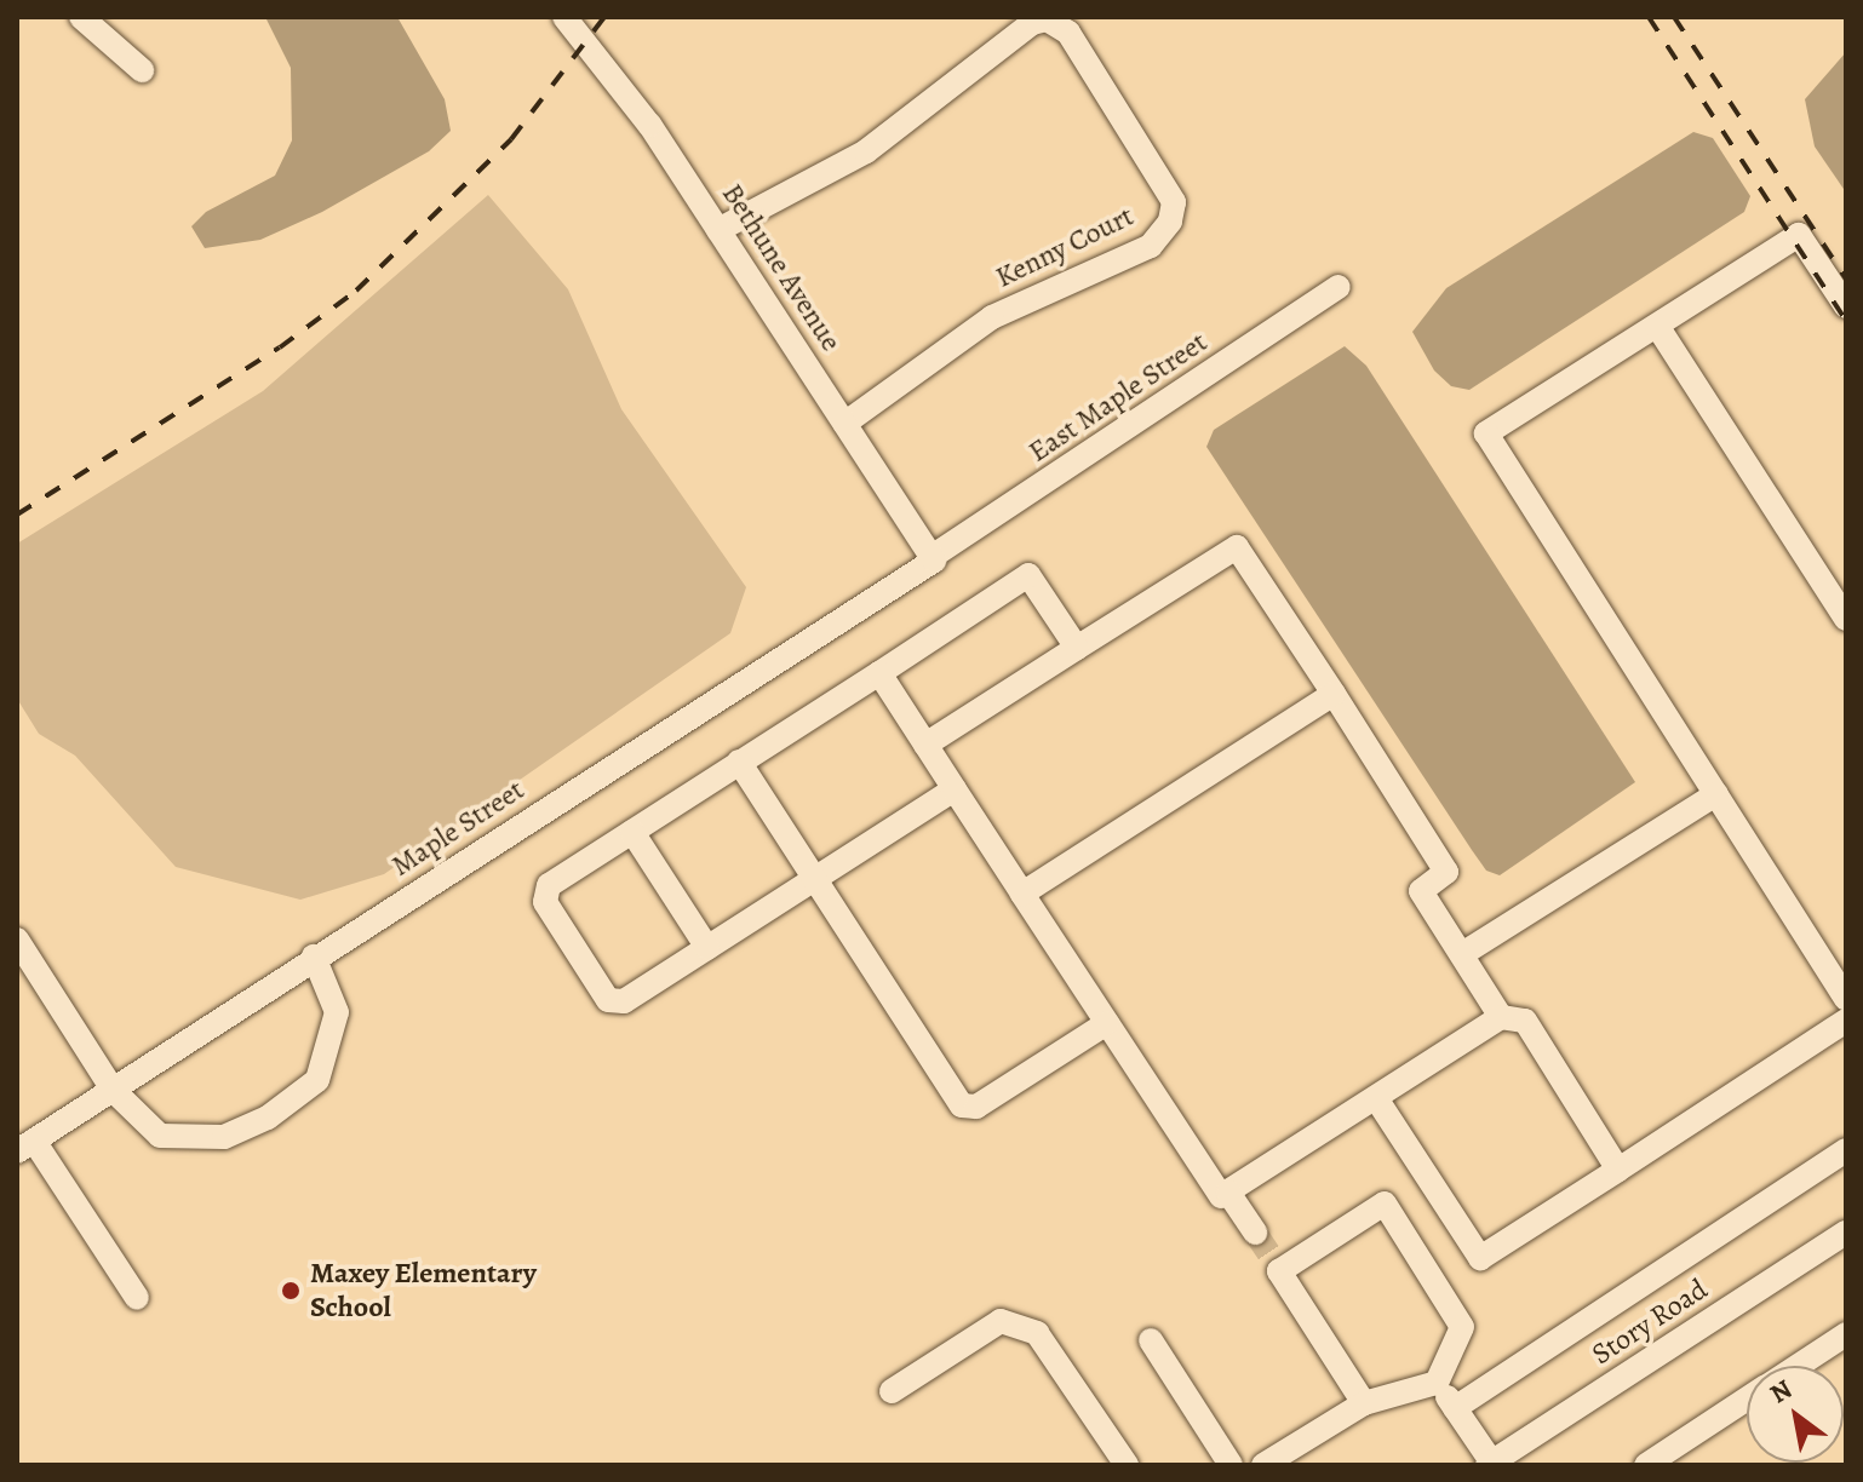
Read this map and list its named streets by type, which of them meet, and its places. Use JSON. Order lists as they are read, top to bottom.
{
  "streets": {
    "street": [
      "Kenny Court",
      "Bethune Avenue",
      "East Maple Street",
      "Maple Street",
      "Story Road"
    ]
  },
  "crossings": [
    ["Kenny Court", "Bethune Avenue"],
    ["Bethune Avenue", "East Maple Street"],
    ["Bethune Avenue", "Maple Street"],
    ["East Maple Street", "Maple Street"]
  ],
  "places": ["Maxey Elementary School"],
  "north": "top left"
}
